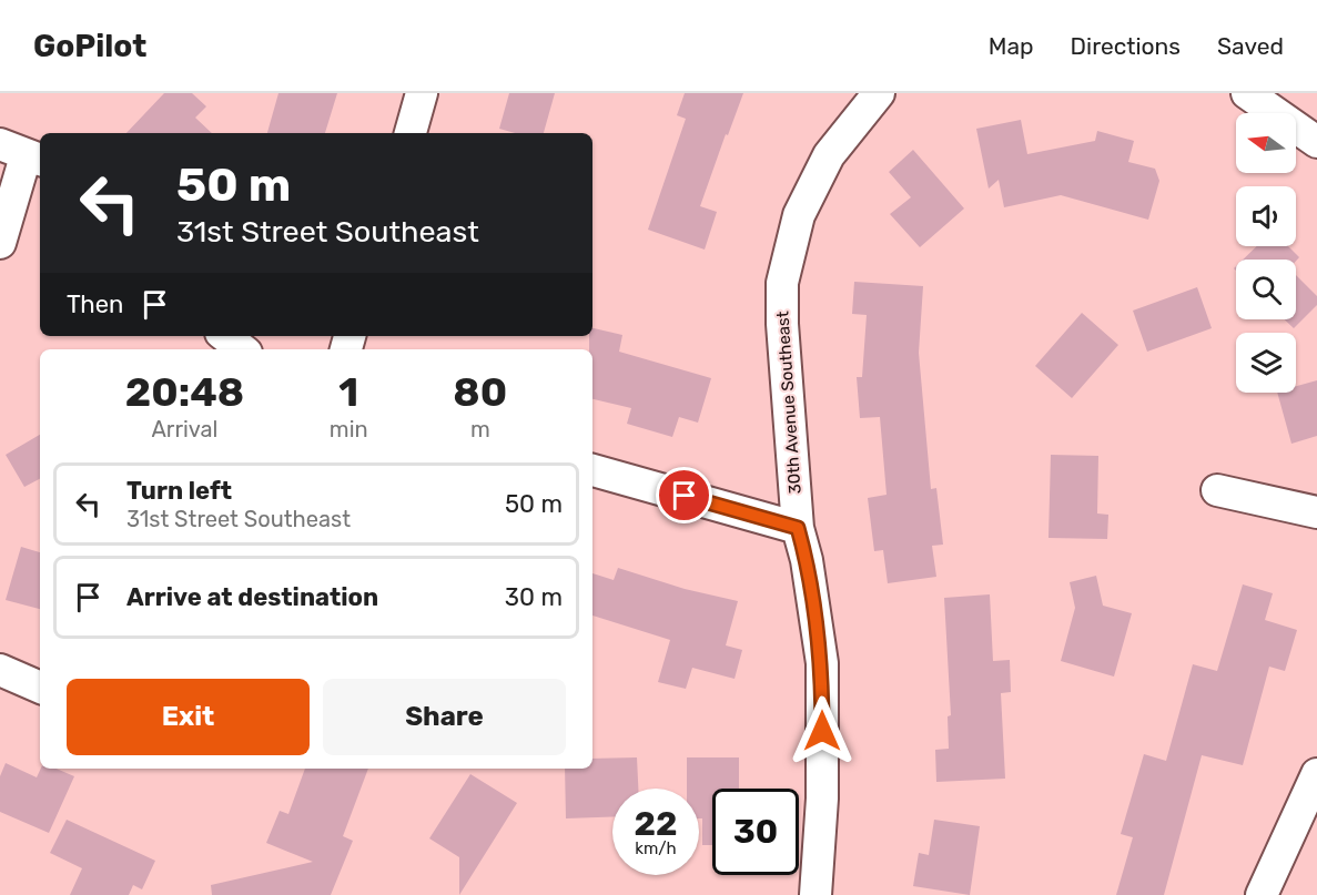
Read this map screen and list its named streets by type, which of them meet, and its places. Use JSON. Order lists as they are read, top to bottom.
{
  "streets": {
    "street": ["30th Avenue Southeast"]
  },
  "north": "left",
  "page": {
    "header": "GoPilot",
    "nav": ["Map", "Directions", "Saved"],
    "turn": ["50 m", "31st Street Southeast"],
    "then": "Then",
    "eta": [
      "20:48",
      "Arrival",
      "1",
      "min",
      "80",
      "m"
    ],
    "list": [
      {
        "name": "Turn left",
        "note": "31st Street Southeast",
        "value": "50 m"
      },
      {
        "name": "Arrive at destination",
        "value": "30 m"
      }
    ],
    "buttons": ["Exit", "Share"],
    "speed": "22 km/h",
    "limit": "30"
  }
}
